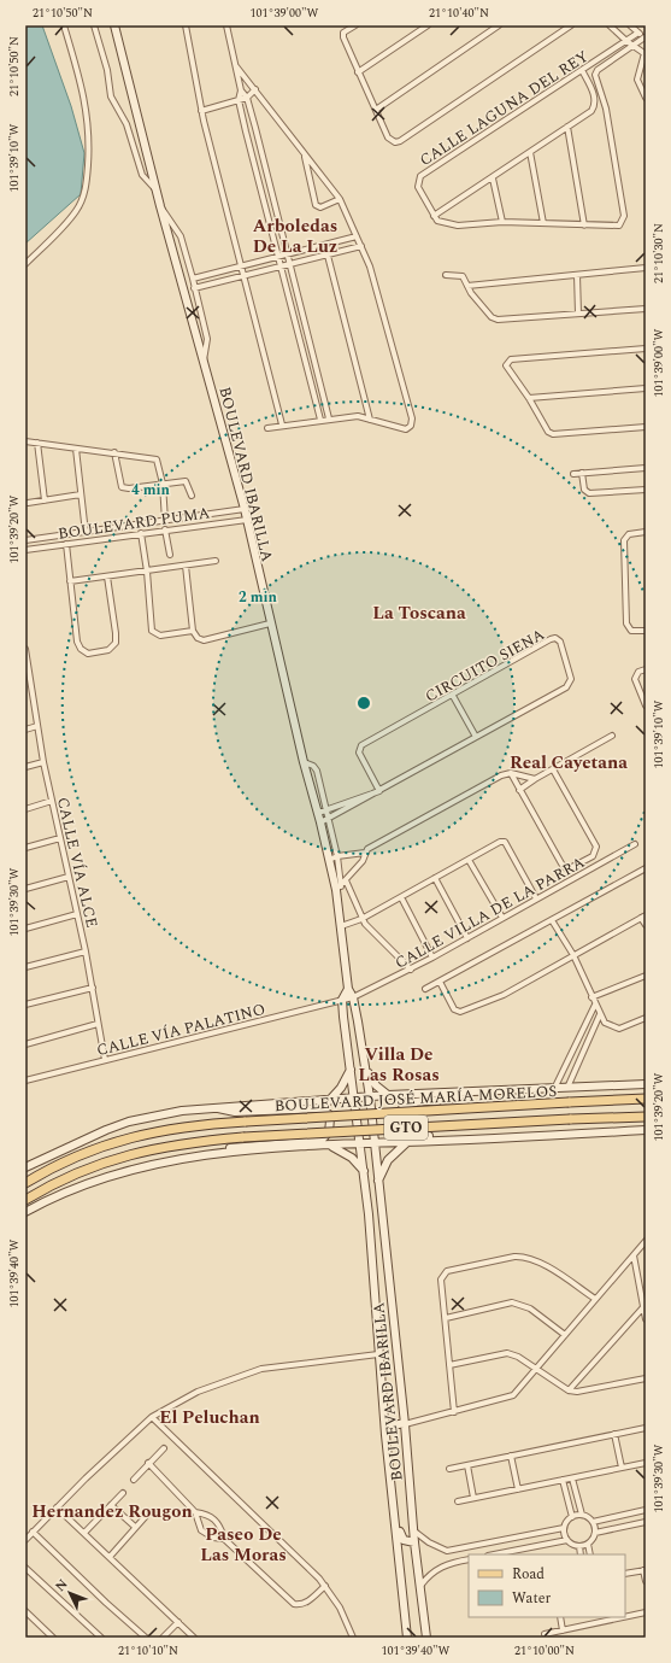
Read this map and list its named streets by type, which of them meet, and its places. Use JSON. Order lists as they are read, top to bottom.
{
  "streets": {
    "main road": ["BOULEVARD JOSÉ MARÍA MORELOS", "GTO"],
    "street": [
      "CALLE LAGUNA DEL REY",
      "BOULEVARD IBARILLA",
      "BOULEVARD PUMA",
      "CIRCUITO SIENA",
      "CALLE VÍA ALCE",
      "CALLE VILLA DE LA PARRA",
      "CALLE VÍA PALATINO"
    ]
  },
  "crossings": [
    ["BOULEVARD IBARILLA", "BOULEVARD PUMA"],
    ["BOULEVARD IBARILLA", "CIRCUITO SIENA"],
    ["BOULEVARD IBARILLA", "CALLE VILLA DE LA PARRA"],
    ["BOULEVARD IBARILLA", "CALLE VÍA PALATINO"],
    ["BOULEVARD IBARILLA", "BOULEVARD JOSÉ MARÍA MORELOS"],
    ["CALLE VÍA ALCE", "CALLE VÍA PALATINO"],
    ["CALLE VILLA DE LA PARRA", "CALLE VÍA PALATINO"]
  ],
  "districts": [
    "Arboledas De La Luz",
    "La Toscana",
    "Real Cayetana",
    "Villa De Las Rosas",
    "El Peluchan",
    "Hernandez Rougon",
    "Paseo De Las Moras"
  ],
  "legend": ["Road", "Water"],
  "north": "top left",
  "coordinates": [
    "21°10'50\"N",
    "101°39'00\"W",
    "21°10'40\"N",
    "101°39'10\"W",
    "21°10'30\"N",
    "101°39'20\"W",
    "101°39'30\"W",
    "101°39'40\"W",
    "21°10'10\"N",
    "21°10'00\"N"
  ],
  "rings": ["4 min", "2 min"]
}
